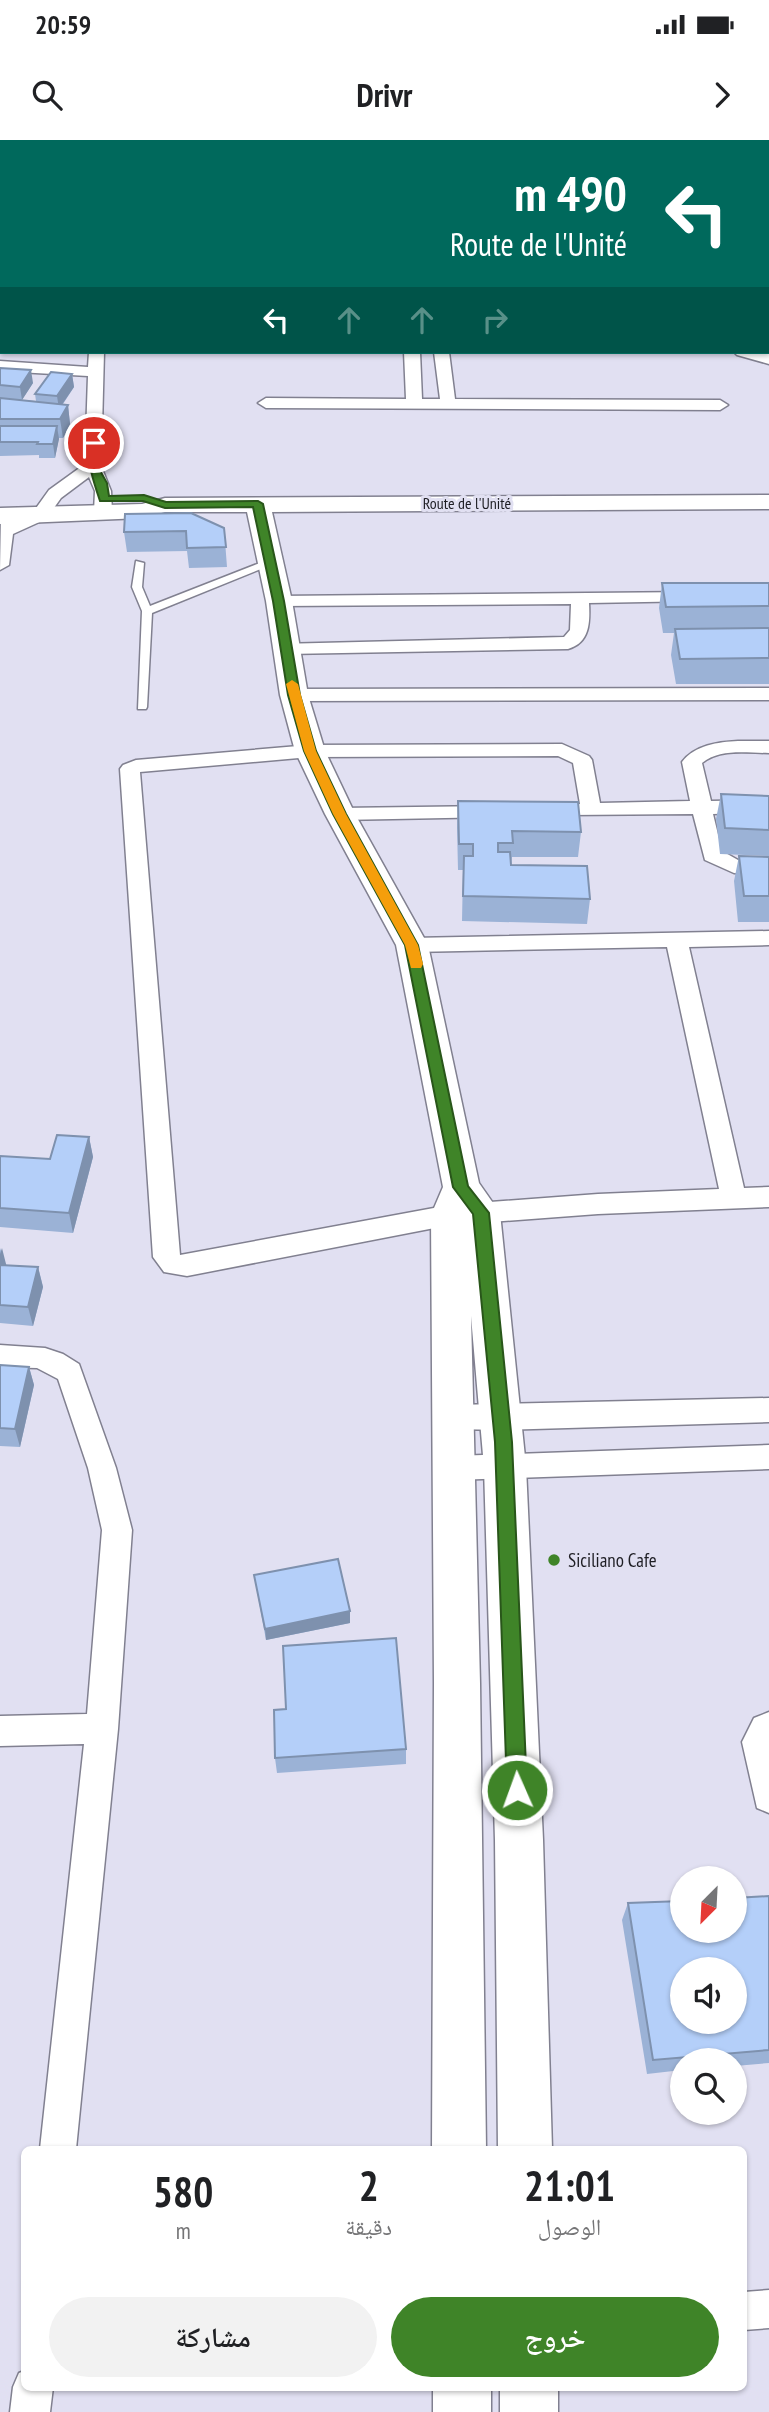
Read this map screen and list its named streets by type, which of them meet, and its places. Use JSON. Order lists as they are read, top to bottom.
{
  "streets": {
    "street": ["Route de l'Unité"]
  },
  "places": ["Siciliano Cafe"],
  "north": "bottom left",
  "page": {
    "status": "20:59",
    "header": "Drivr",
    "turn": ["490 m", "Route de l'Unité"],
    "eta": [
      "21:01",
      "الوصول",
      "2",
      "دقيقة",
      "580",
      "m"
    ],
    "buttons": ["خروج", "مشاركة"]
  }
}
